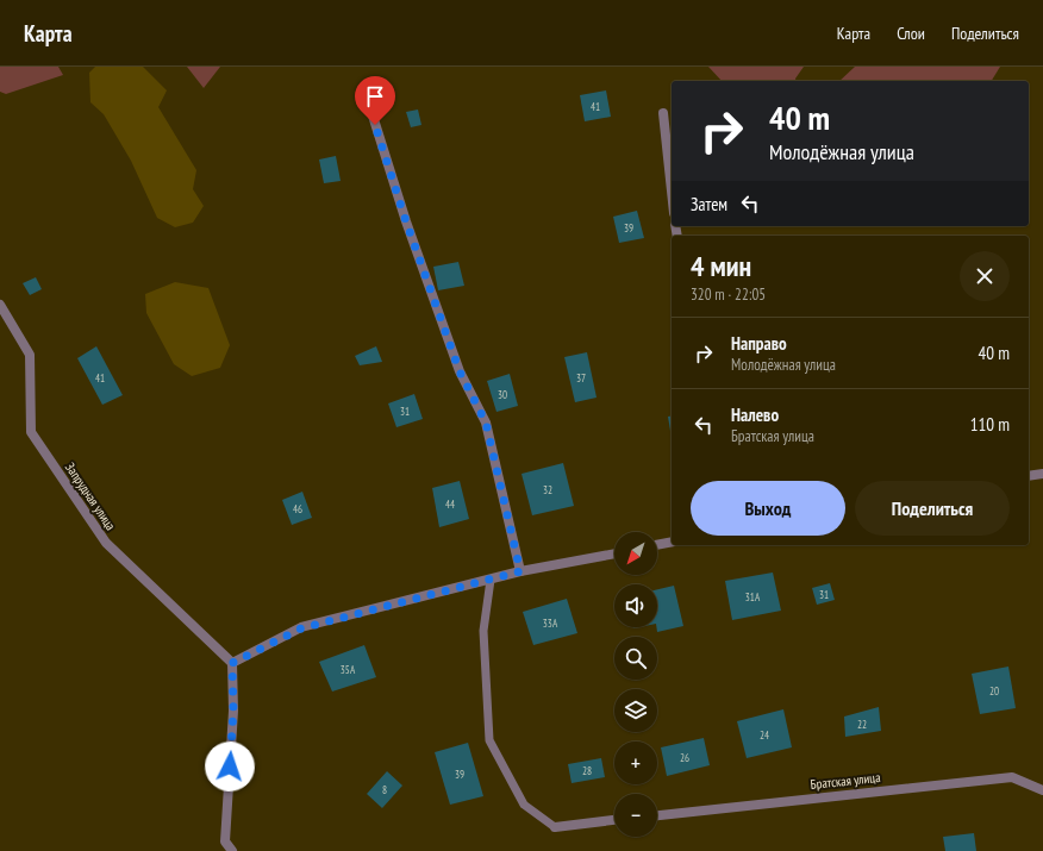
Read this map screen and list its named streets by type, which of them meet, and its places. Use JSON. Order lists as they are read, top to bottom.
{
  "streets": {
    "street": ["Запрудная улица", "Братская улица"]
  },
  "house_numbers": [
    "41",
    "39",
    "41",
    "37",
    "30",
    "31",
    "32",
    "44",
    "46",
    "31",
    "31А",
    "33А",
    "35А",
    "20",
    "22",
    "24",
    "26",
    "28",
    "39",
    "8"
  ],
  "north": "bottom left",
  "page": {
    "header": "Карта",
    "nav": ["Карта", "Слои", "Поделиться"],
    "turn": ["40 m", "Молодёжная улица"],
    "then": "Затем",
    "heading": ["4 мин", "320 m · 22:05"],
    "list": [
      {
        "name": "Направо",
        "note": "Молодёжная улица",
        "value": "40 m"
      },
      {
        "name": "Налево",
        "note": "Братская улица",
        "value": "110 m"
      }
    ],
    "buttons": ["Выход", "Поделиться"],
    "map_buttons": ["+", "−"]
  }
}
